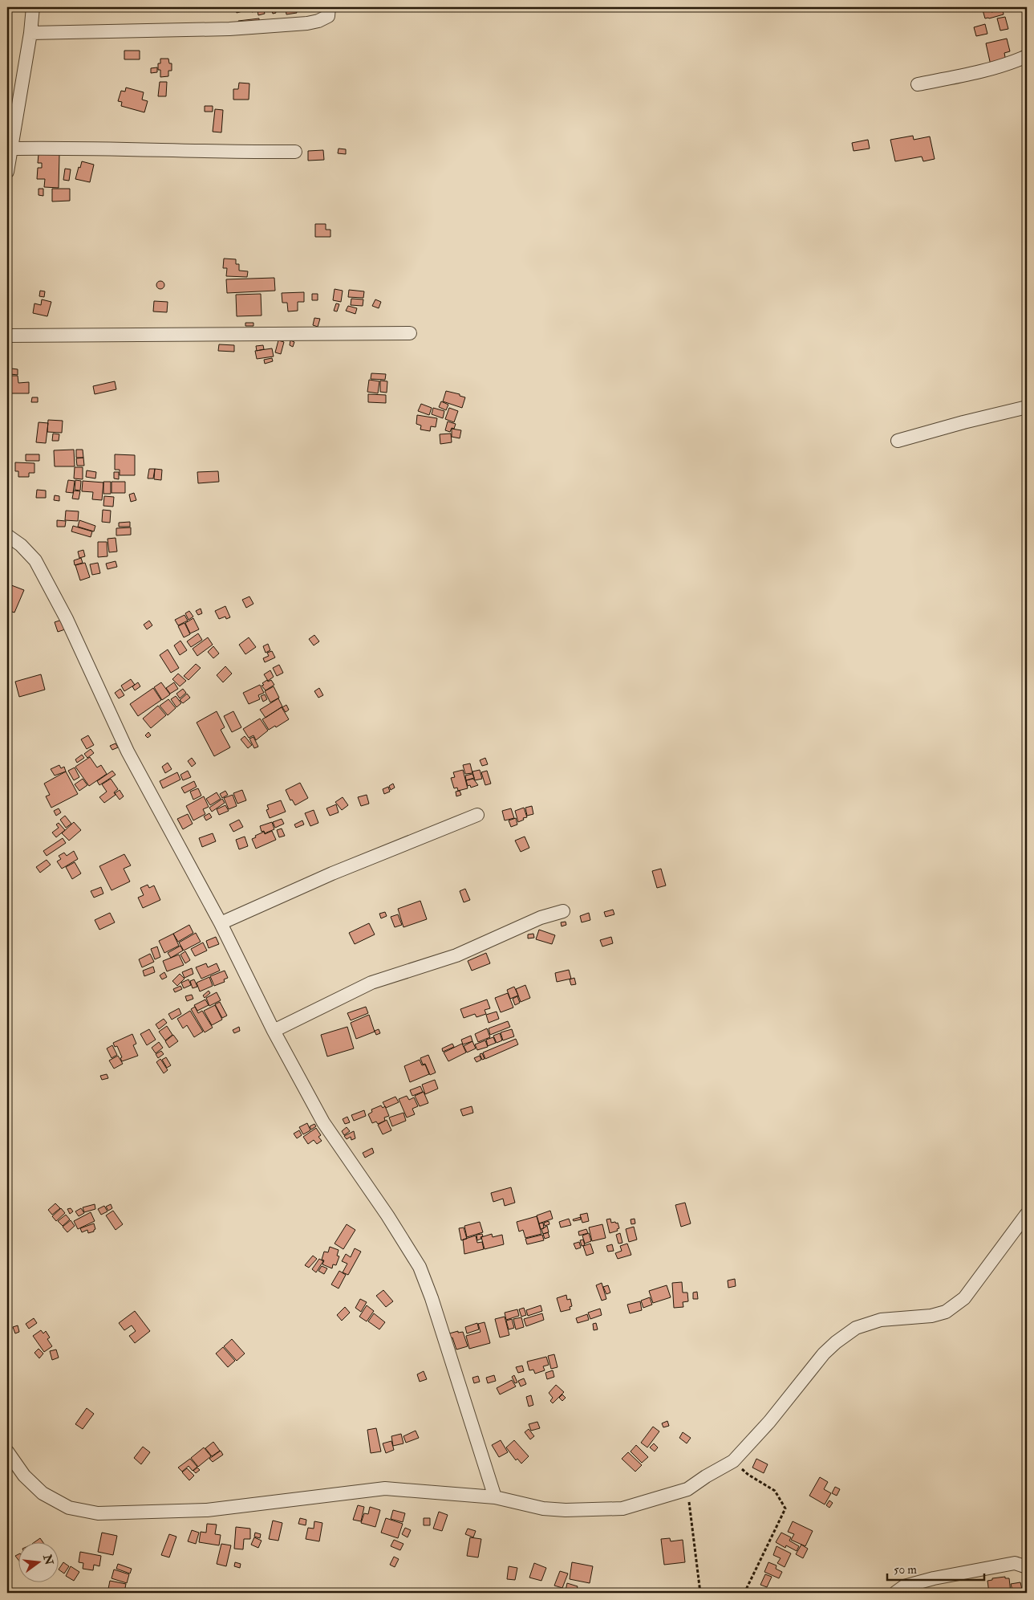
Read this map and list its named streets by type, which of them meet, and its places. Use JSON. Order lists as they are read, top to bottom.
{
  "scale_bar": "50 m",
  "north": "right"
}
